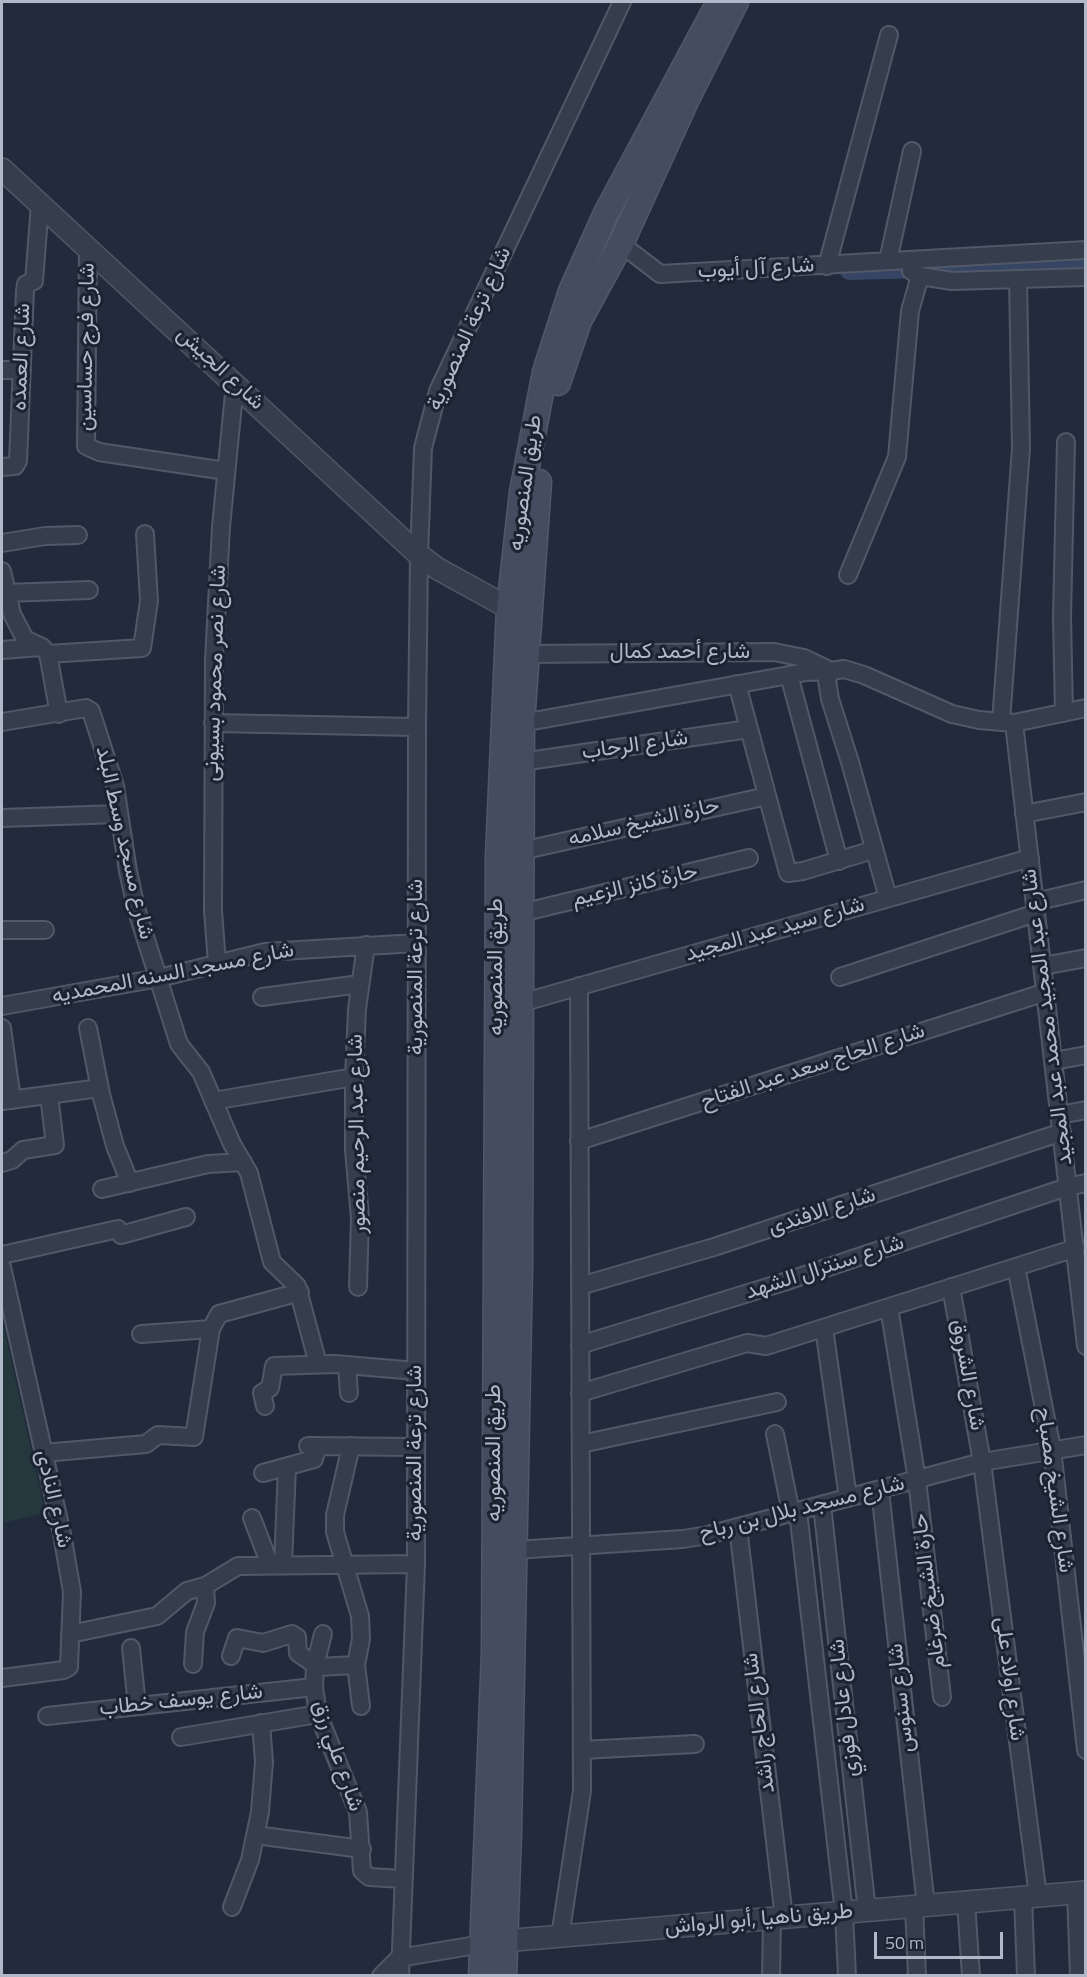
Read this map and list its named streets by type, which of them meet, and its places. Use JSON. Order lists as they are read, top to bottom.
{
  "streets": {
    "main road": ["طريق المنصوريه"],
    "street": [
      "شارع آل أيوب",
      "شارع ترعة المنصورية",
      "شارع فرج حساسين",
      "شارع العمده",
      "شارع الجيش",
      "شارع أحمد كمال",
      "شارع نصر محمود بسيونى",
      "شارع الرحاب",
      "حارة الشيخ سلامه",
      "شارع مسجد وسط البلد",
      "حارة كانز الزعيم",
      "شارع سيد عبد المجيد",
      "شارع مسجد السنه المحمديه",
      "شارع عبد المجيد محمد عبد المجيد",
      "شارع الحاج سعد عبد الفتاح",
      "شارع عبد الرحيم منصور",
      "شارع الافندى",
      "شارع سنترال الشهد",
      "شارع الشروق",
      "شارع الشيخ مصباح",
      "شارع النادى",
      "شارع مسجد بلال بن رباح",
      "حارة الشيخ ضرغام",
      "شارع اولاد على",
      "شارع سنوس",
      "شارع يوسف خطاب",
      "شارع عادل فوزي",
      "شارع الحاج راشد",
      "شارع علي رزق",
      "طريق ناهيا ,أبو الرواش"
    ]
  },
  "crossings": [
    ["شارع آل أيوب", "طريق المنصوريه"],
    ["شارع ترعة المنصورية", "شارع الجيش"],
    ["شارع ترعة المنصورية", "شارع مسجد السنه المحمديه"],
    ["شارع ترعة المنصورية", "شارع علي رزق"],
    ["شارع فرج حساسين", "شارع الجيش"],
    ["شارع فرج حساسين", "شارع نصر محمود بسيونى"],
    ["شارع العمده", "شارع الجيش"],
    ["شارع الجيش", "طريق المنصوريه"],
    ["شارع الجيش", "شارع نصر محمود بسيونى"],
    ["طريق المنصوريه", "شارع أحمد كمال"],
    ["طريق المنصوريه", "شارع الرحاب"],
    ["طريق المنصوريه", "حارة الشيخ سلامه"],
    ["طريق المنصوريه", "حارة كانز الزعيم"],
    ["طريق المنصوريه", "شارع سيد عبد المجيد"],
    ["طريق المنصوريه", "شارع مسجد بلال بن رباح"],
    ["طريق المنصوريه", "طريق ناهيا ,أبو الرواش"],
    ["شارع نصر محمود بسيونى", "شارع مسجد السنه المحمديه"],
    ["شارع مسجد وسط البلد", "شارع مسجد السنه المحمديه"],
    ["شارع سيد عبد المجيد", "شارع عبد المجيد محمد عبد المجيد"],
    ["شارع مسجد السنه المحمديه", "شارع عبد الرحيم منصور"],
    ["شارع عبد المجيد محمد عبد المجيد", "شارع الحاج سعد عبد الفتاح"],
    ["شارع عبد المجيد محمد عبد المجيد", "شارع الافندى"],
    ["شارع عبد المجيد محمد عبد المجيد", "شارع سنترال الشهد"],
    ["شارع الشروق", "شارع مسجد بلال بن رباح"],
    ["شارع الشروق", "شارع اولاد على"],
    ["شارع الشيخ مصباح", "شارع مسجد بلال بن رباح"],
    ["شارع مسجد بلال بن رباح", "حارة الشيخ ضرغام"],
    ["شارع مسجد بلال بن رباح", "شارع اولاد على"],
    ["شارع مسجد بلال بن رباح", "شارع سنوس"],
    ["شارع مسجد بلال بن رباح", "شارع عادل فوزي"],
    ["شارع مسجد بلال بن رباح", "شارع الحاج راشد"],
    ["شارع اولاد على", "طريق ناهيا ,أبو الرواش"],
    ["شارع سنوس", "طريق ناهيا ,أبو الرواش"],
    ["شارع يوسف خطاب", "شارع علي رزق"],
    ["شارع عادل فوزي", "طريق ناهيا ,أبو الرواش"],
    ["شارع الحاج راشد", "طريق ناهيا ,أبو الرواش"]
  ],
  "scale_bar": "50 m"
}
